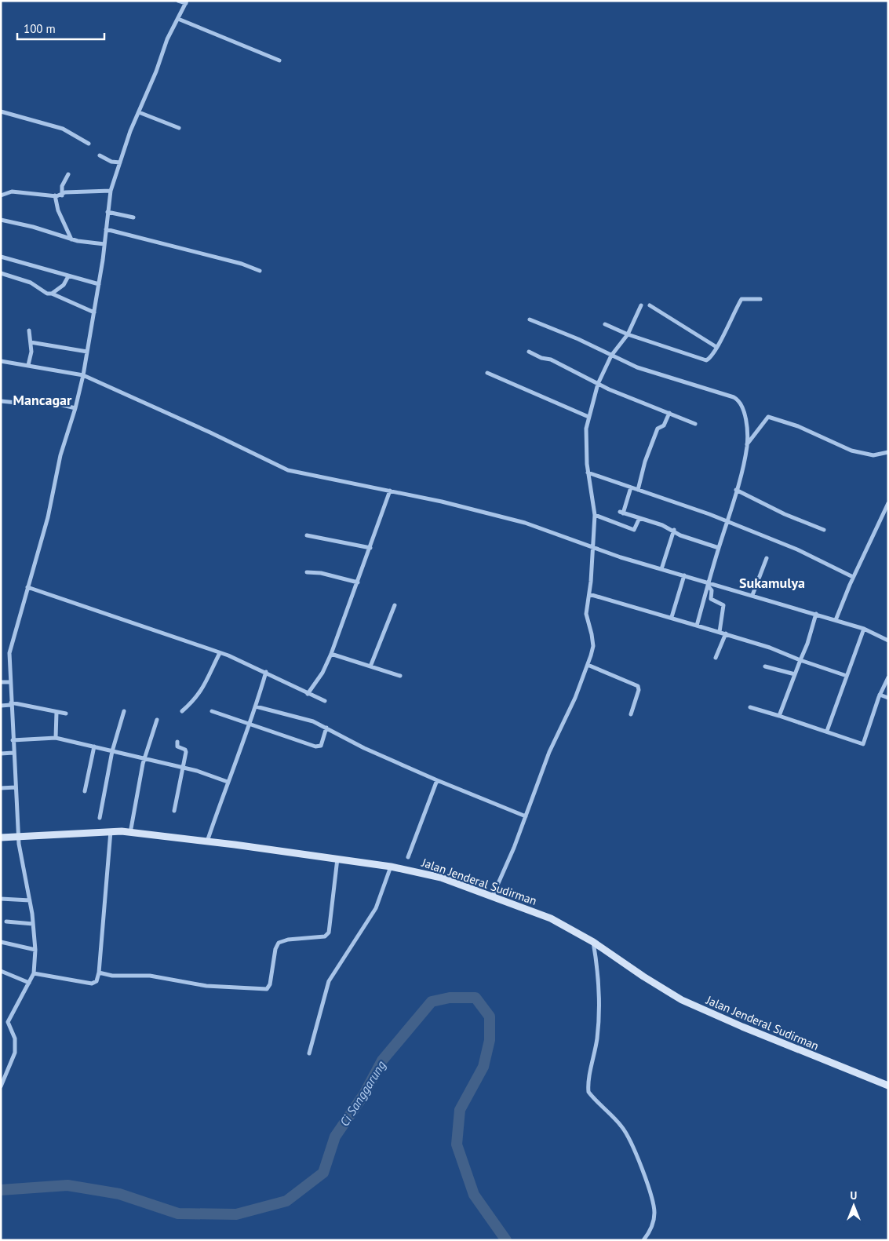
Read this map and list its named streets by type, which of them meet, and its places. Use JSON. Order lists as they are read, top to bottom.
{
  "streets": {
    "main road": ["Jalan Jenderal Sudirman"]
  },
  "districts": ["Mancagar", "Sukamulya"],
  "water": ["Ci Sanggarung"],
  "scale_bar": "100 m",
  "north": "top"
}
